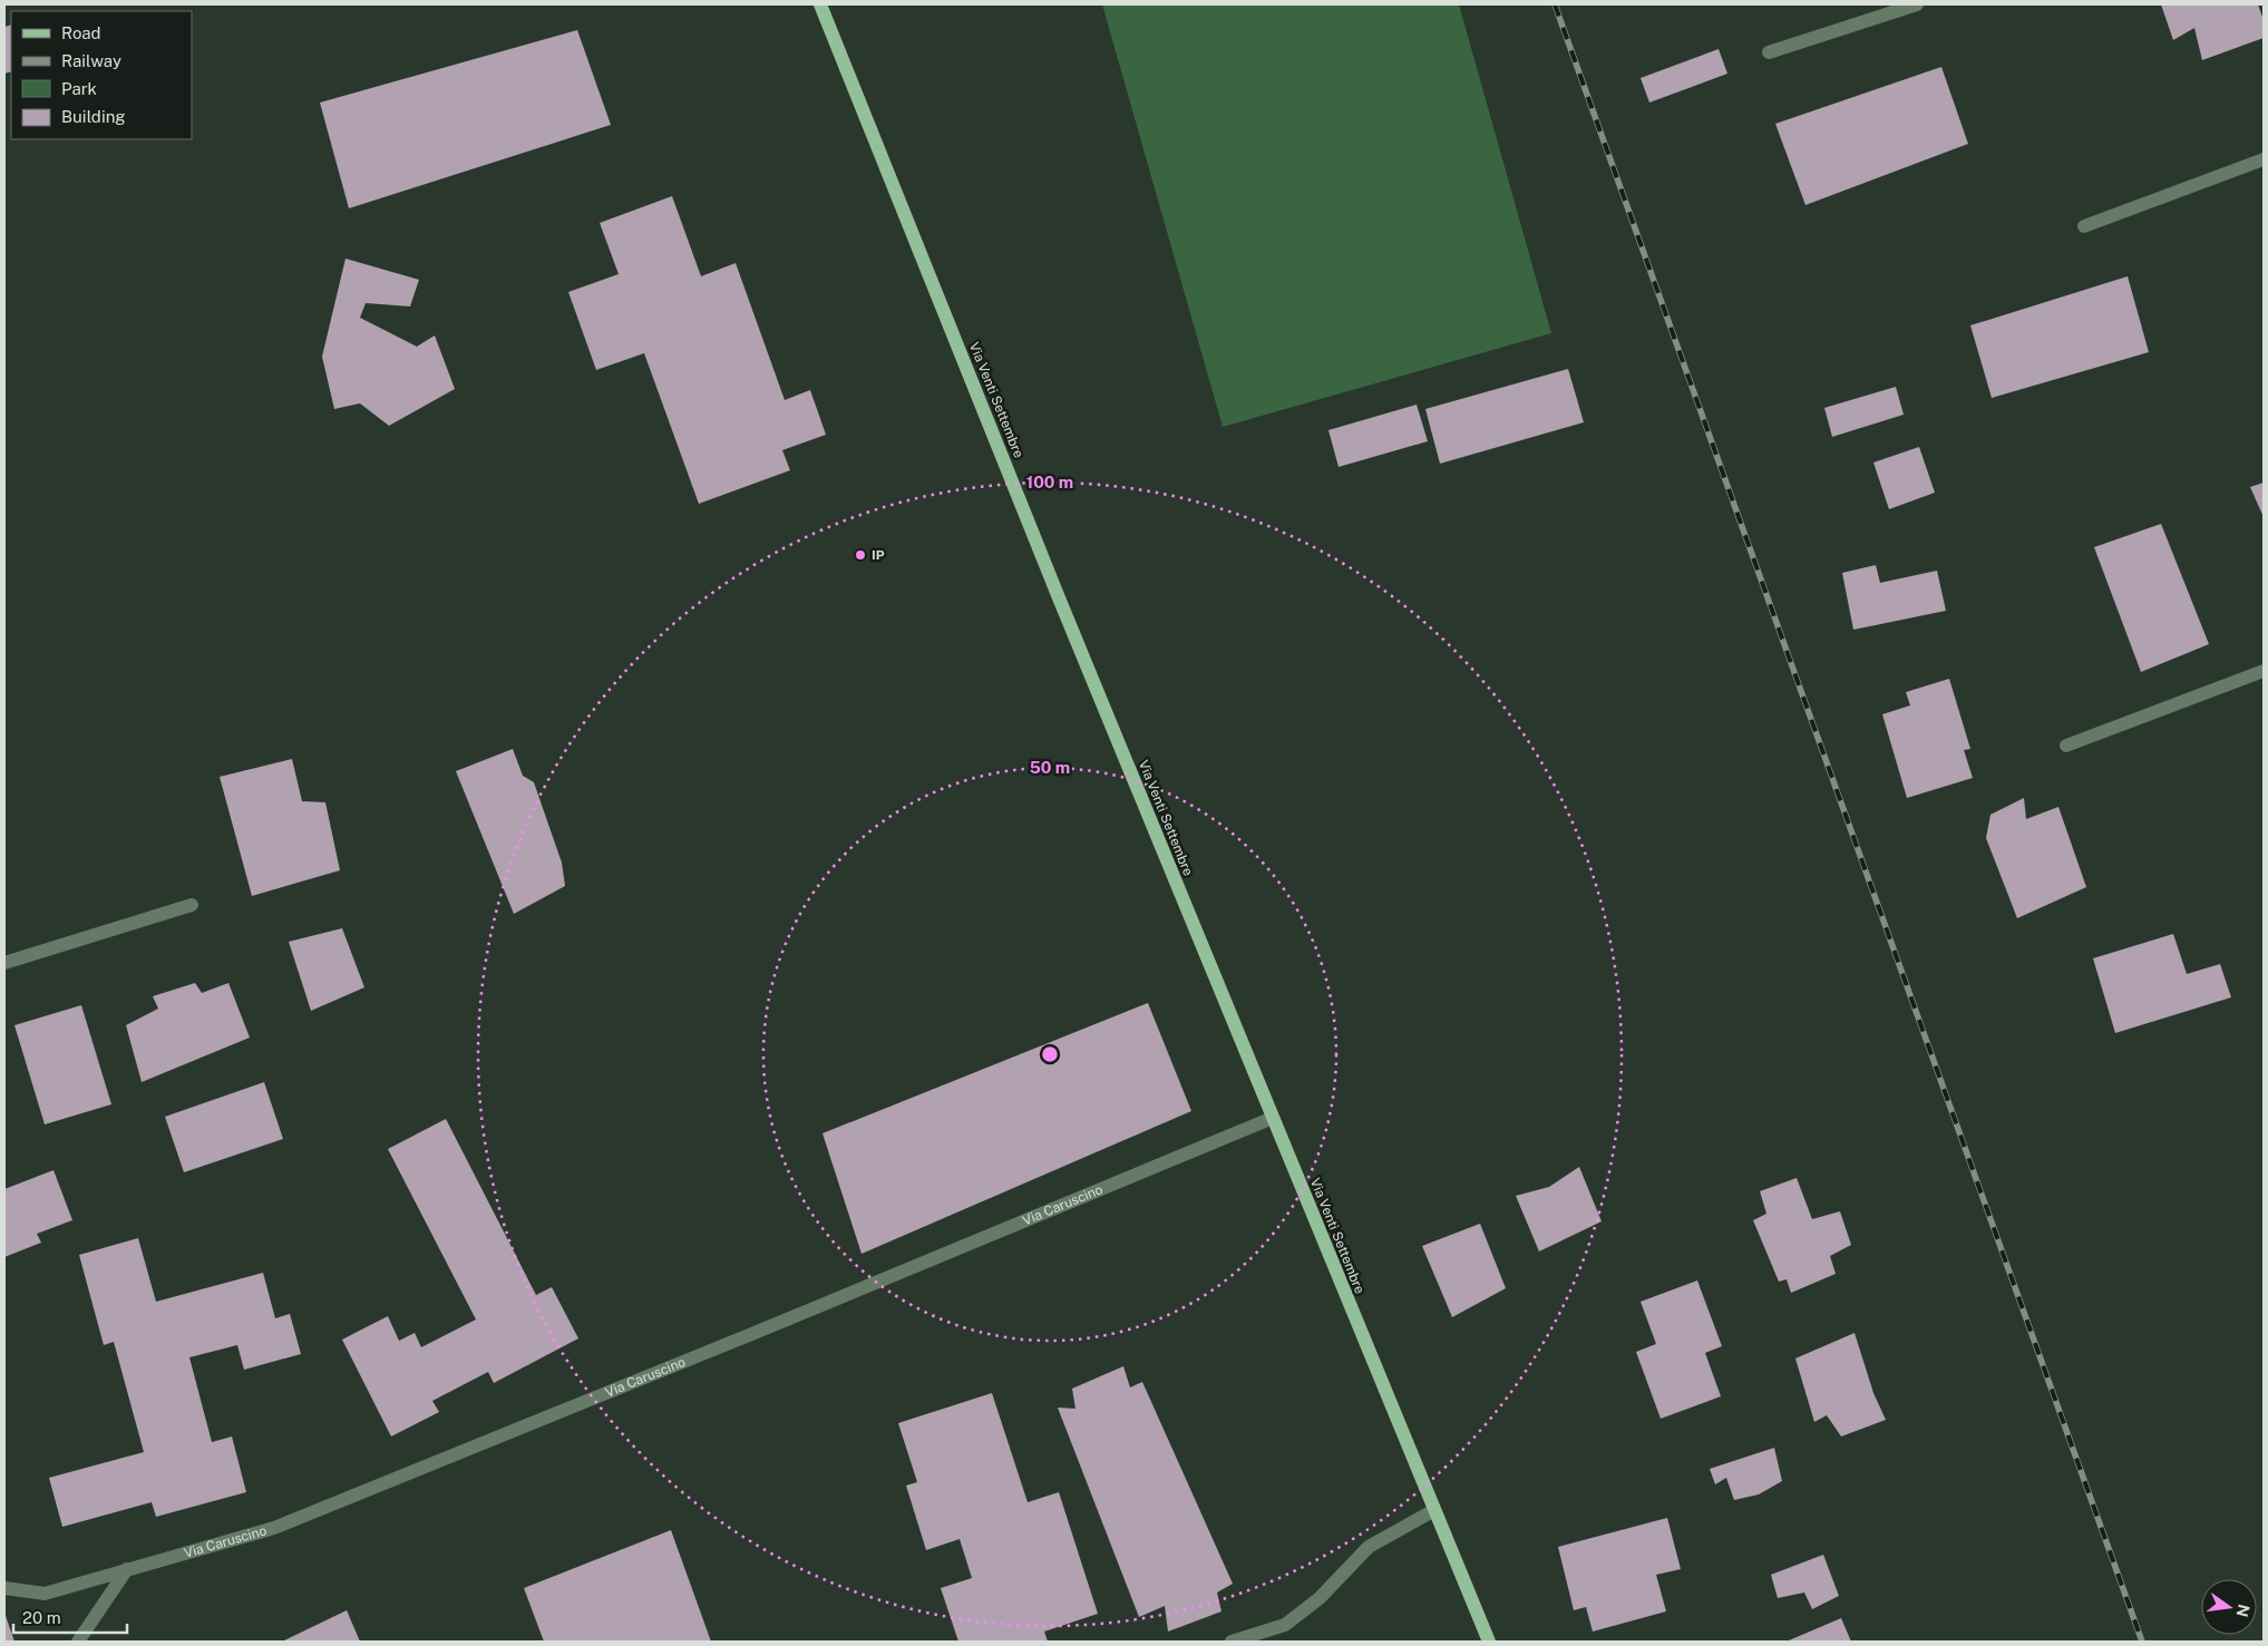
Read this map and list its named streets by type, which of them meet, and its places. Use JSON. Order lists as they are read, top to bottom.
{
  "streets": {
    "main road": ["Via Venti Settembre"],
    "street": ["Via Caruscino"]
  },
  "crossings": [
    ["Via Venti Settembre", "Via Caruscino"]
  ],
  "places": ["IP"],
  "legend": [
    "Road",
    "Railway",
    "Park",
    "Building"
  ],
  "scale_bar": "20 m",
  "north": "right",
  "rings": ["100 m", "50 m"]
}
